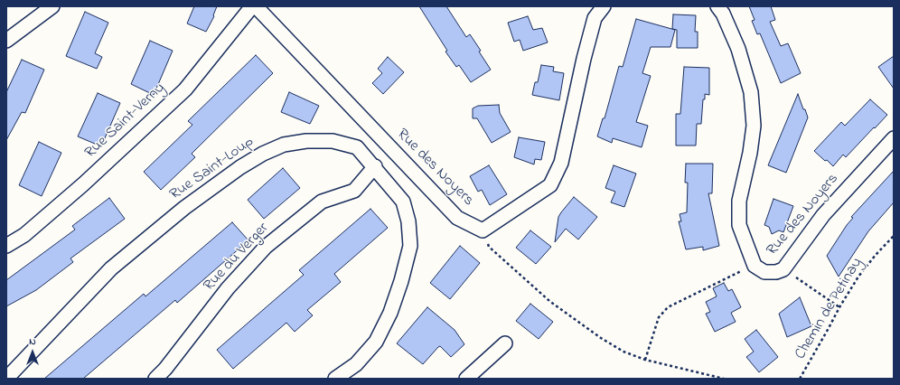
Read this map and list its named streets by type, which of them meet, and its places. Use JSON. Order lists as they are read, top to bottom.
{
  "streets": {
    "street": [
      "Rue Saint-Verny",
      "Rue des Noyers",
      "Rue Saint-Loup",
      "Rue du Verger"
    ],
    "path": ["Chemin de Petinay"]
  },
  "north": "top"
}
